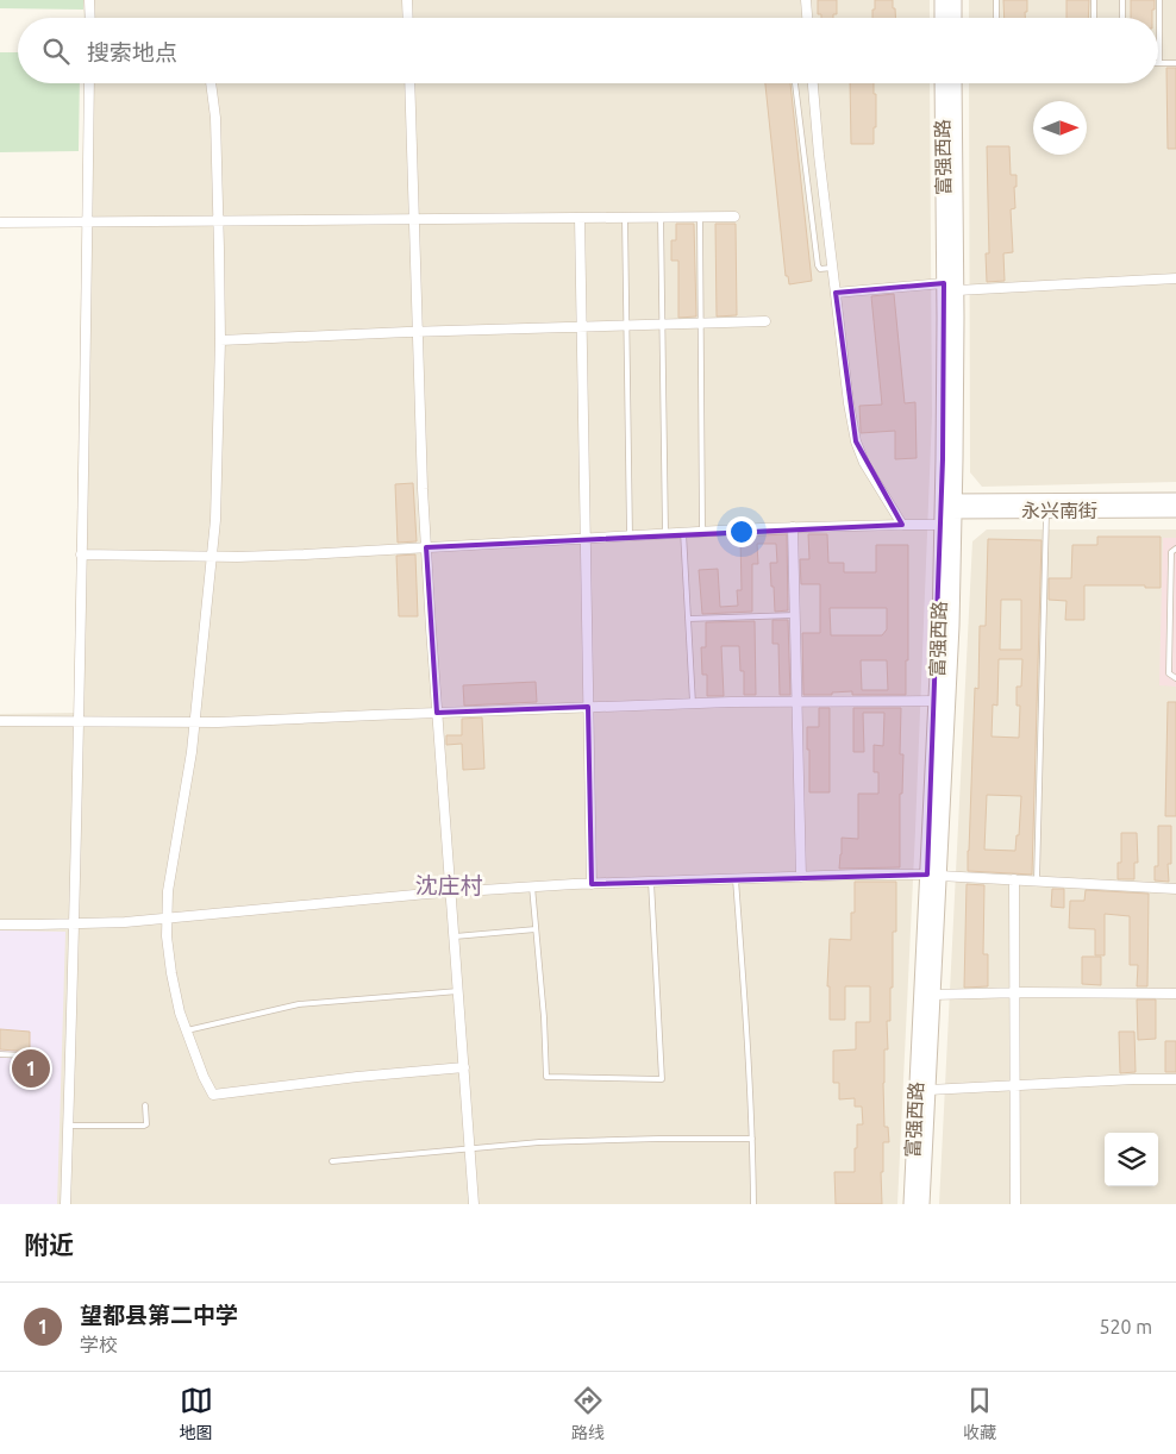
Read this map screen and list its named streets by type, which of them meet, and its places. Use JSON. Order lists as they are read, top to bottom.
{
  "streets": {
    "main road": ["富强西路", "永兴南街"]
  },
  "crossings": [
    ["富强西路", "永兴南街"]
  ],
  "districts": ["沈庄村"],
  "north": "right",
  "page": {
    "search": "搜索地点",
    "pins": "1",
    "heading": "附近",
    "list": [
      {
        "mark": "1",
        "name": "望都县第二中学",
        "note": "学校",
        "value": "520 m"
      }
    ],
    "nav": ["地图", "路线", "收藏"]
  }
}
